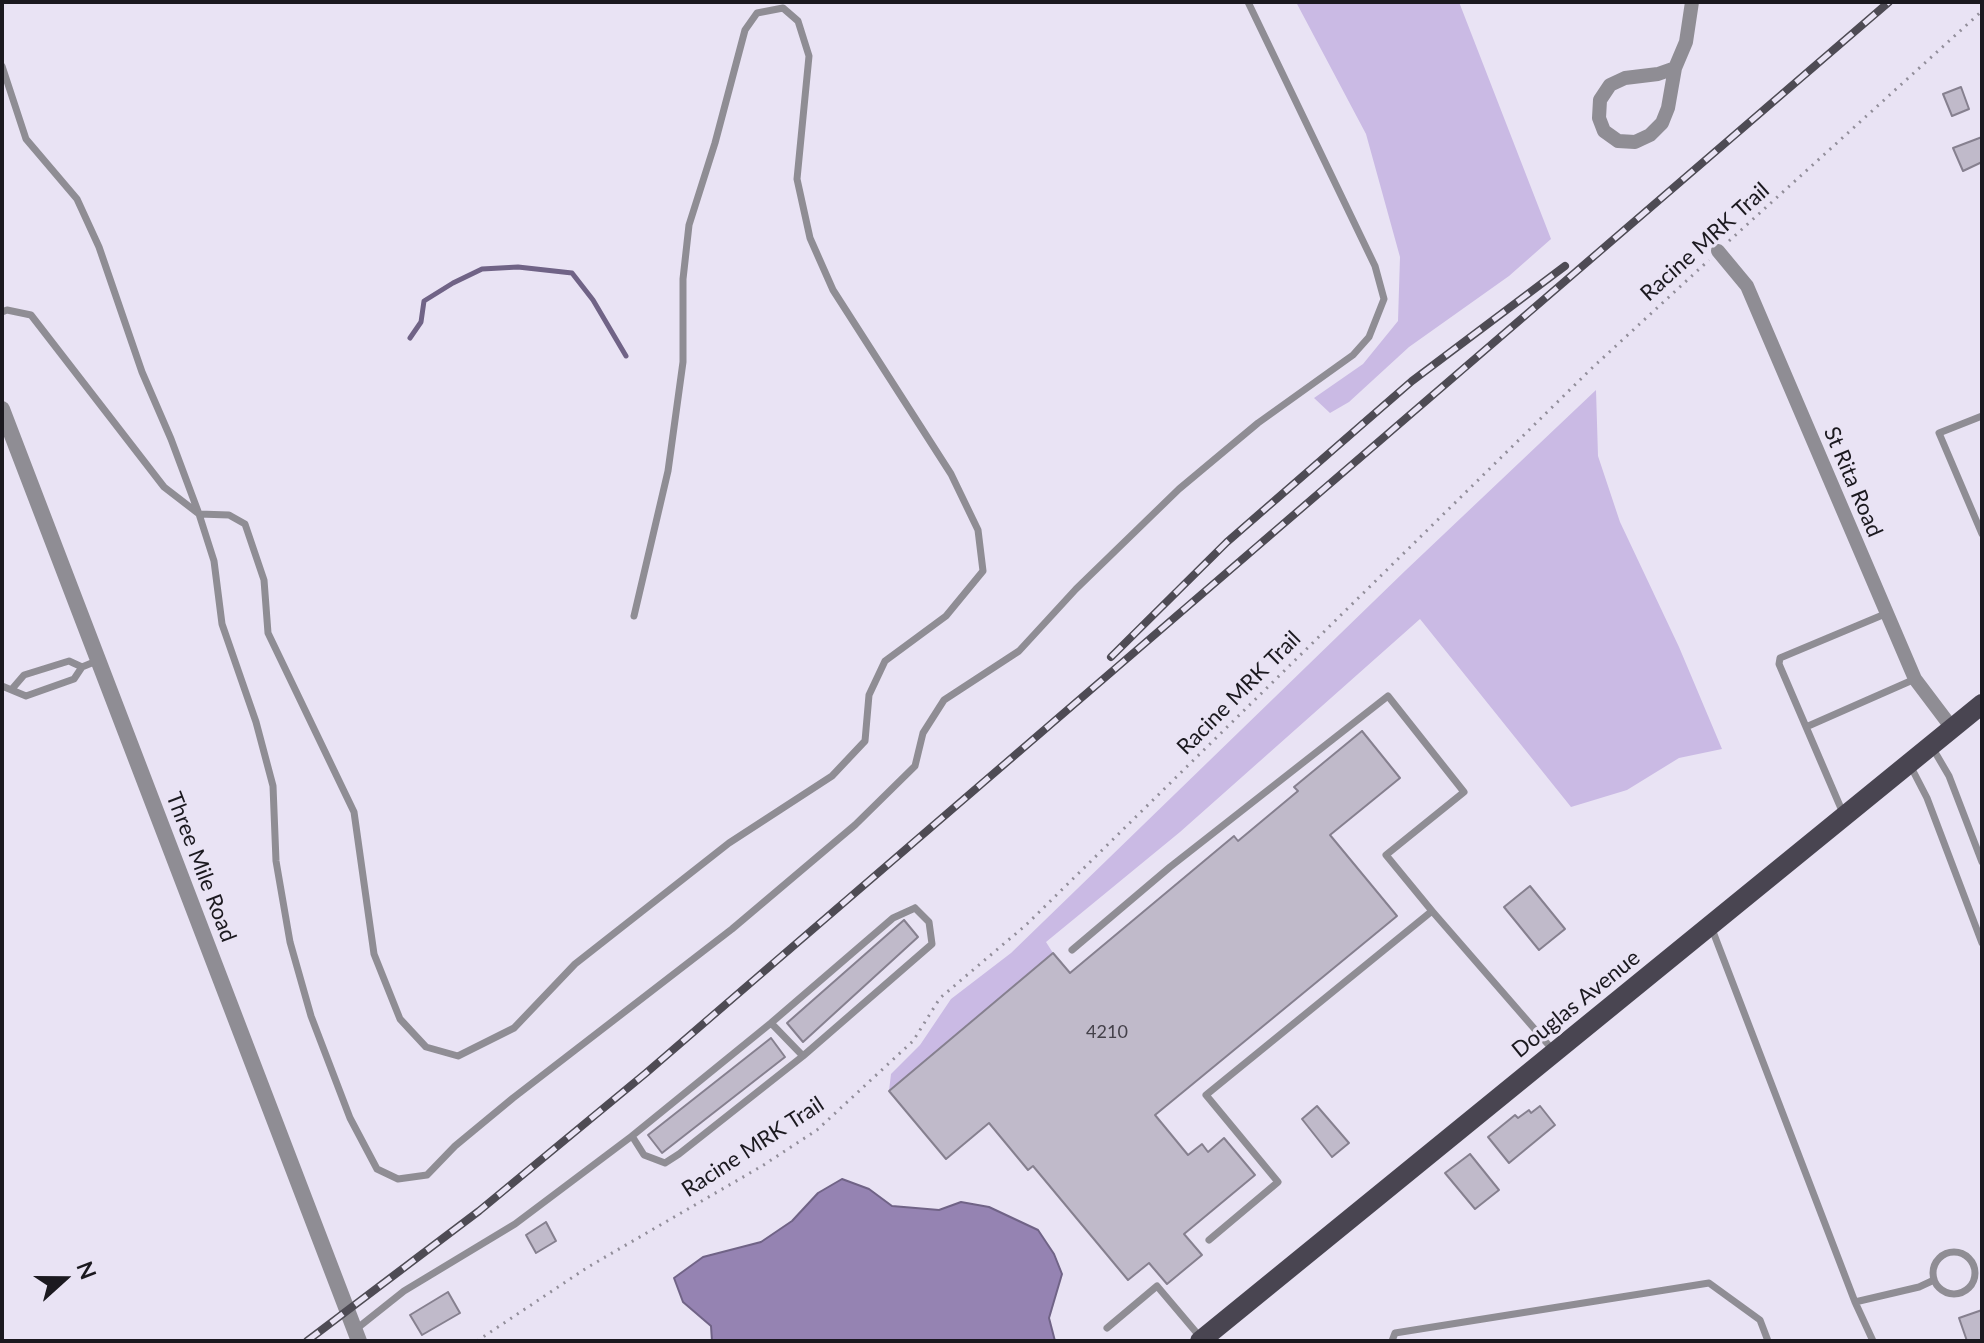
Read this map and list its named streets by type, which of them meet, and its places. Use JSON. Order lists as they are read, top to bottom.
{
  "streets": {
    "main road": ["Douglas Avenue"],
    "street": ["St Rita Road", "Three Mile Road"],
    "path": ["Racine MRK Trail"]
  },
  "crossings": [
    ["Racine MRK Trail", "St Rita Road"],
    ["St Rita Road", "Douglas Avenue"]
  ],
  "house_numbers": ["4210"],
  "north": "right"
}
